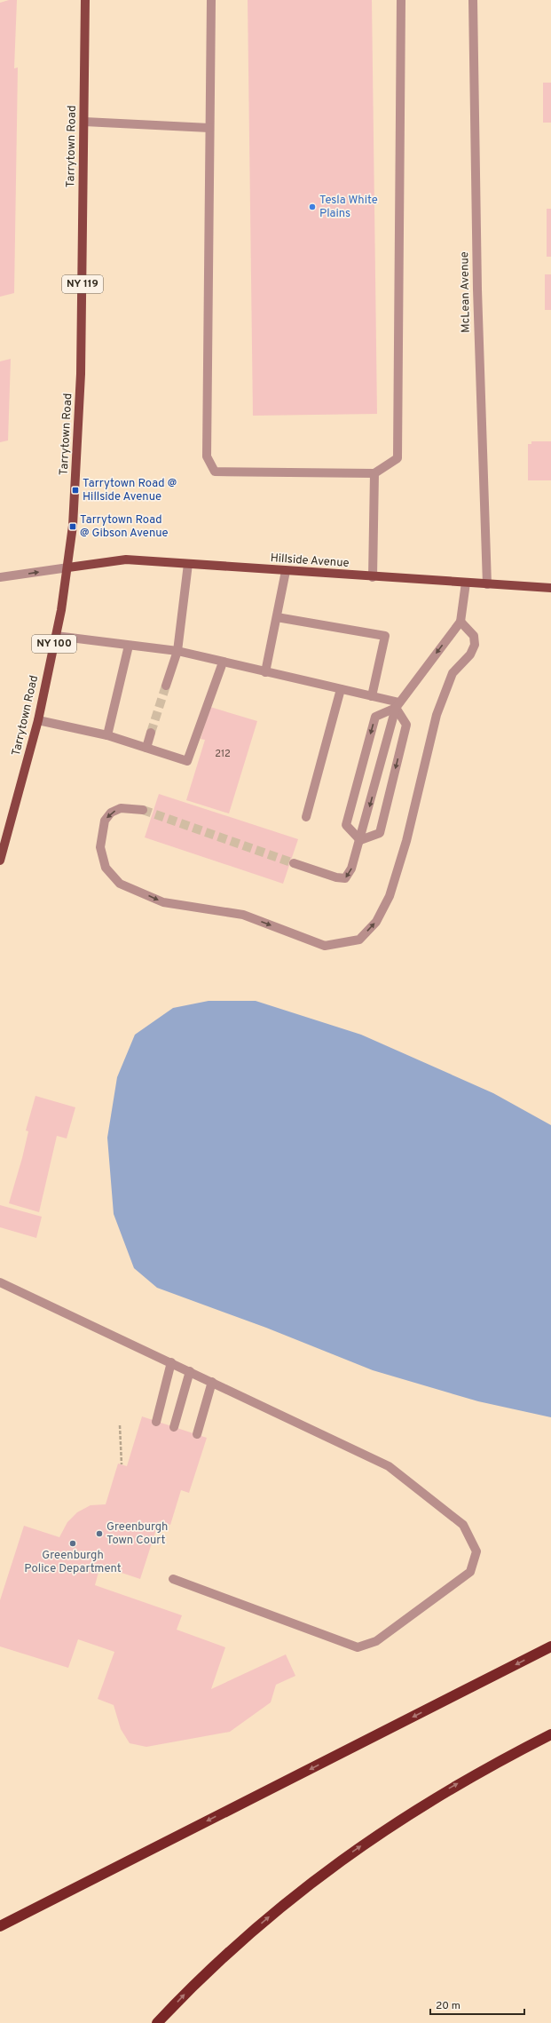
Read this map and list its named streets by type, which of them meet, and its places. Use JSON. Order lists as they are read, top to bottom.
{
  "streets": {
    "main road": [
      "Tarrytown Road",
      "NY 119",
      "Hillside Avenue",
      "NY 100"
    ],
    "street": ["McLean Avenue"]
  },
  "crossings": [
    ["Tarrytown Road", "Hillside Avenue"],
    ["McLean Avenue", "Hillside Avenue"]
  ],
  "places": {
    "other": ["Tesla White Plains", "Greenburgh Town Court", "Greenburgh Police Department"],
    "transit": ["Tarrytown Road @ Hillside Avenue", "Tarrytown Road @ Gibson Avenue"]
  },
  "house_numbers": ["212"],
  "scale_bar": "20 m"
}
